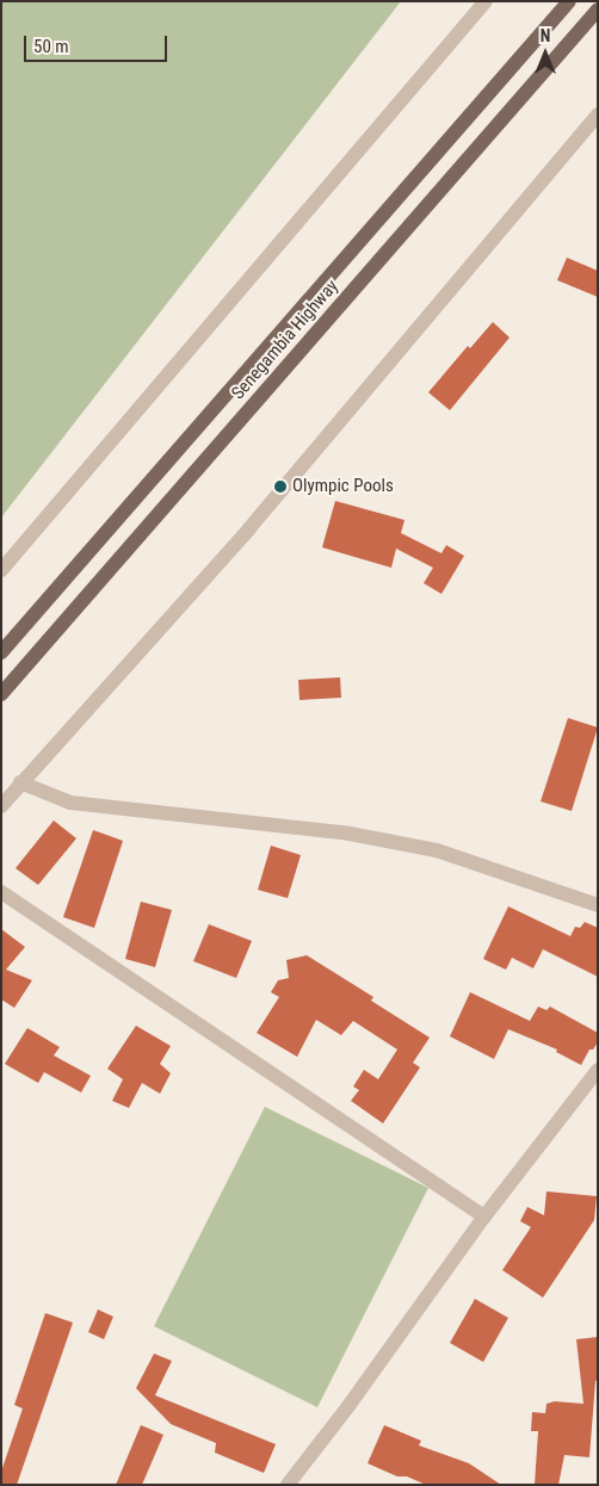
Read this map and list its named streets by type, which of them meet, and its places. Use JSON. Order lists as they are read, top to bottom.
{
  "streets": {
    "main road": ["Senegambia Highway"]
  },
  "places": ["Olympic Pools"],
  "scale_bar": "50 m",
  "north": "top"
}
